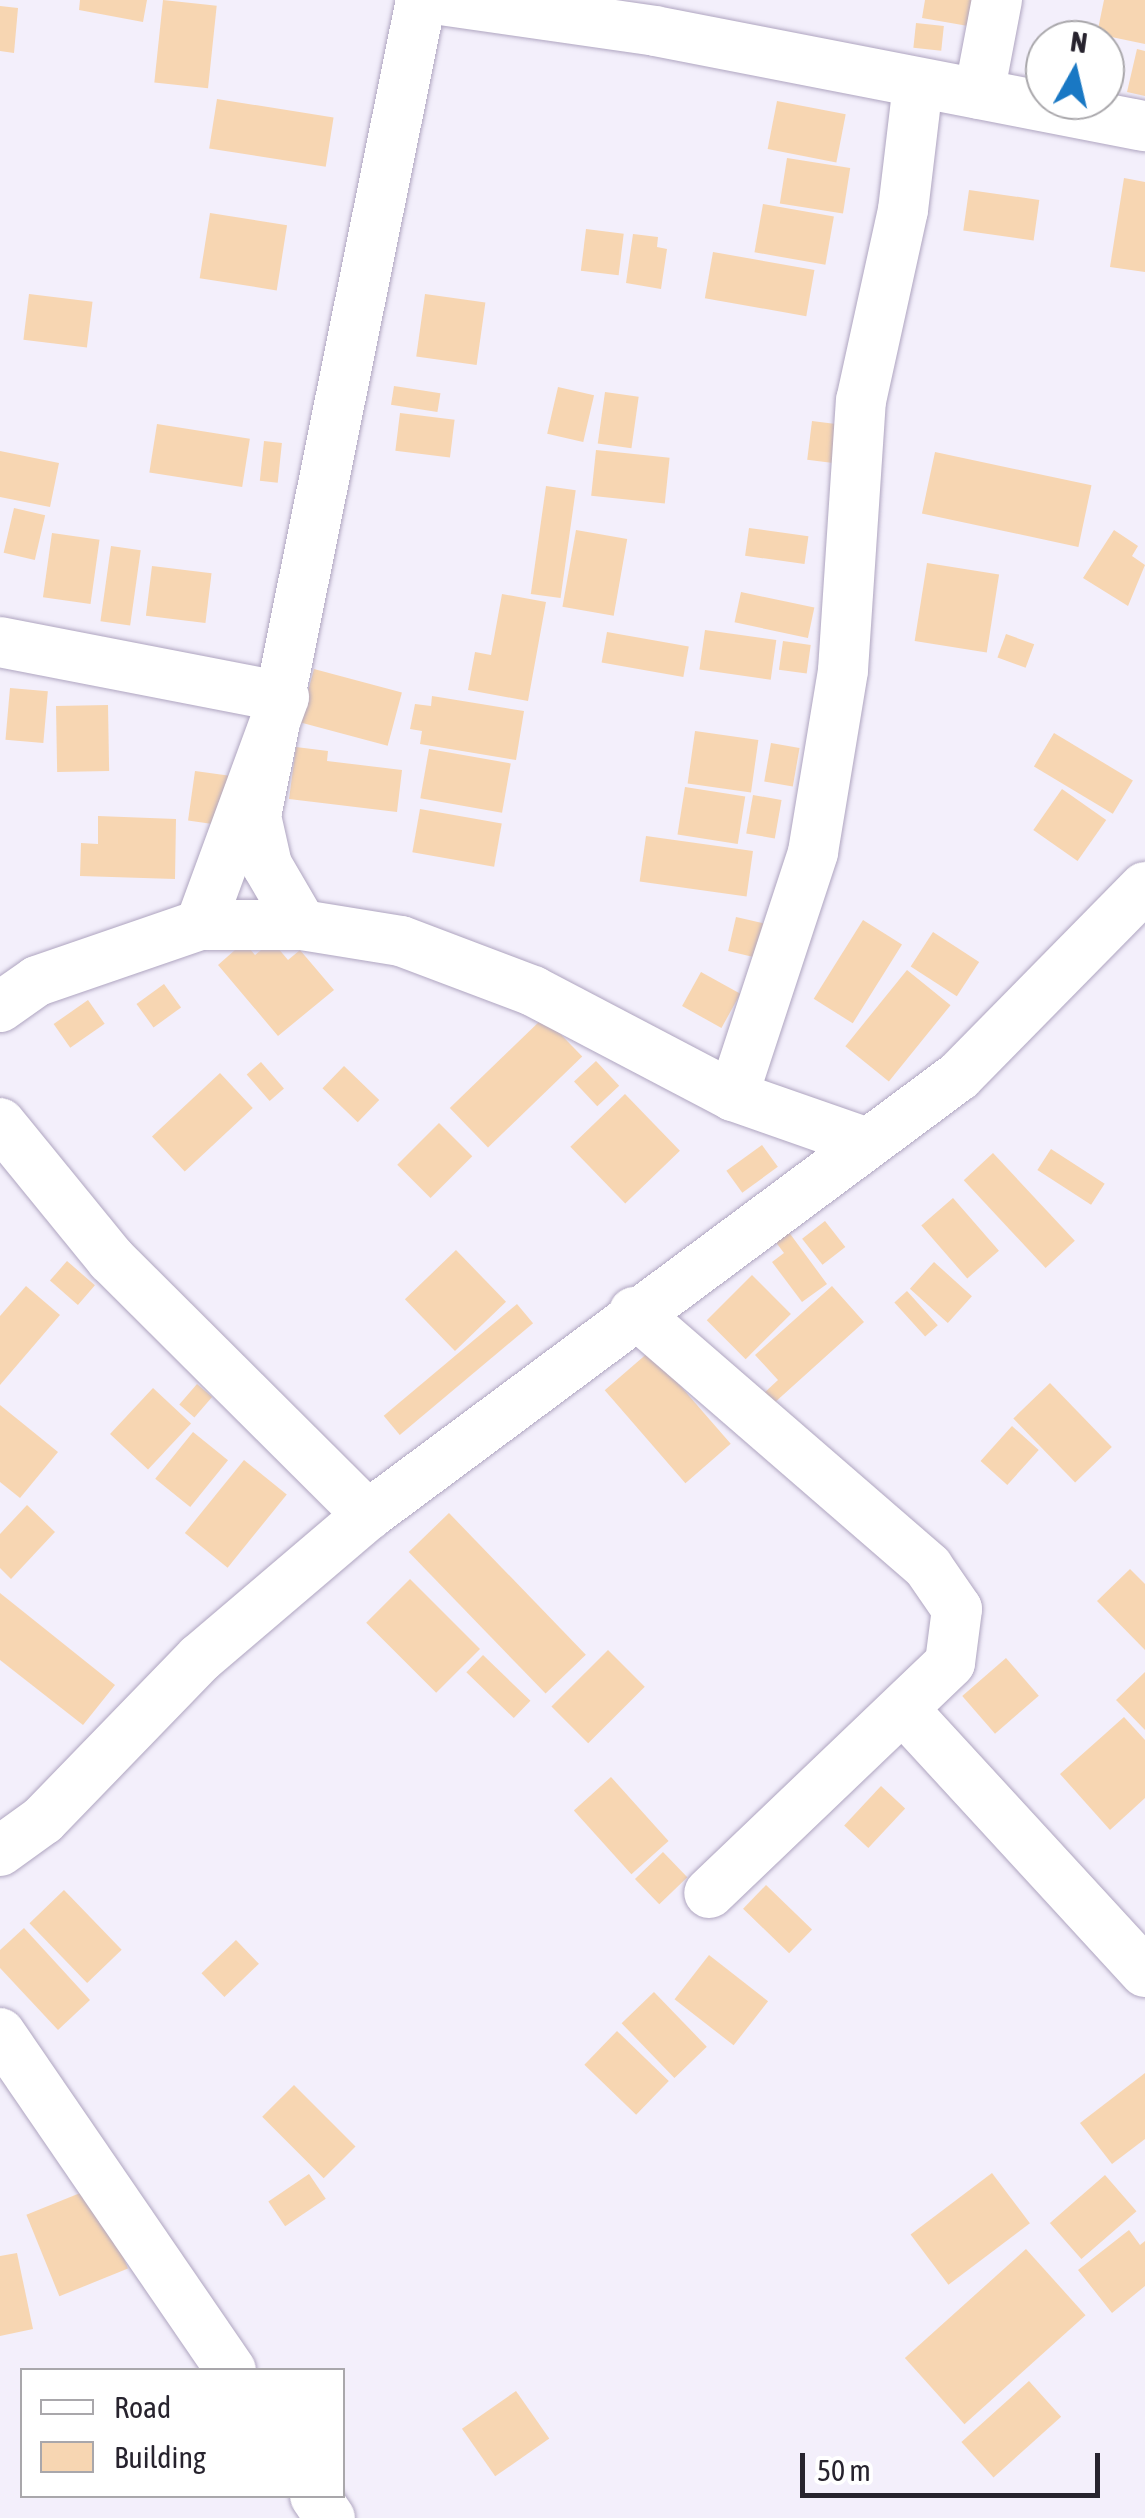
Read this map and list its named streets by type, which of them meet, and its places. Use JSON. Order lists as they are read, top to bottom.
{
  "legend": ["Road", "Building"],
  "scale_bar": "50 m",
  "north": "top"
}
